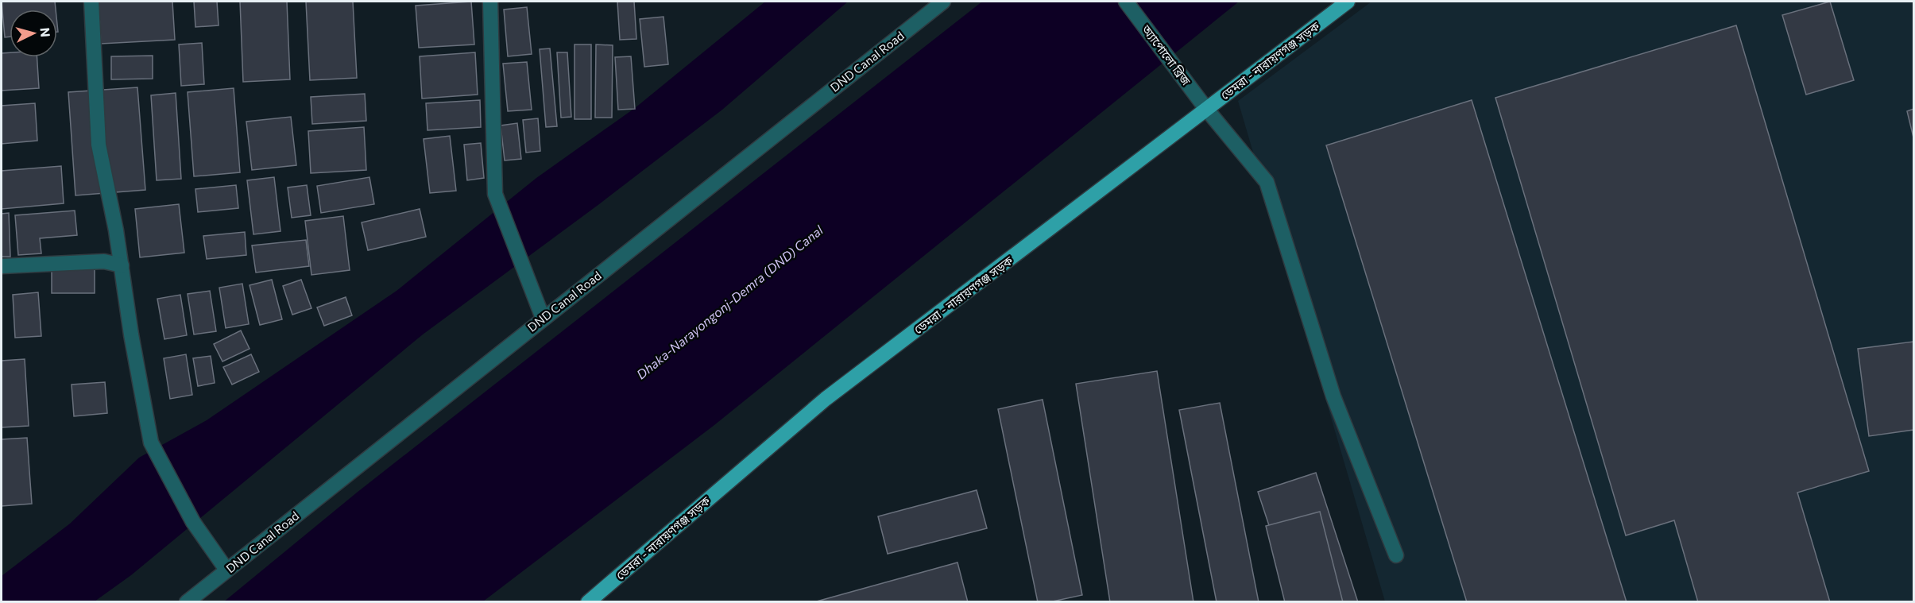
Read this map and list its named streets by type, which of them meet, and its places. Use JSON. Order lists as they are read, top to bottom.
{
  "streets": {
    "main road": ["ডেমরা - নারায়ণগঞ্জ সড়ক"],
    "street": ["অ্যাপোলো ব্রিজ", "DND Canal Road"]
  },
  "crossings": [
    ["অ্যাপোলো ব্রিজ", "ডেমরা - নারায়ণগঞ্জ সড়ক"]
  ],
  "water": ["Dhaka-Narayongonj-Demra (DND) Canal"],
  "north": "right"
}
